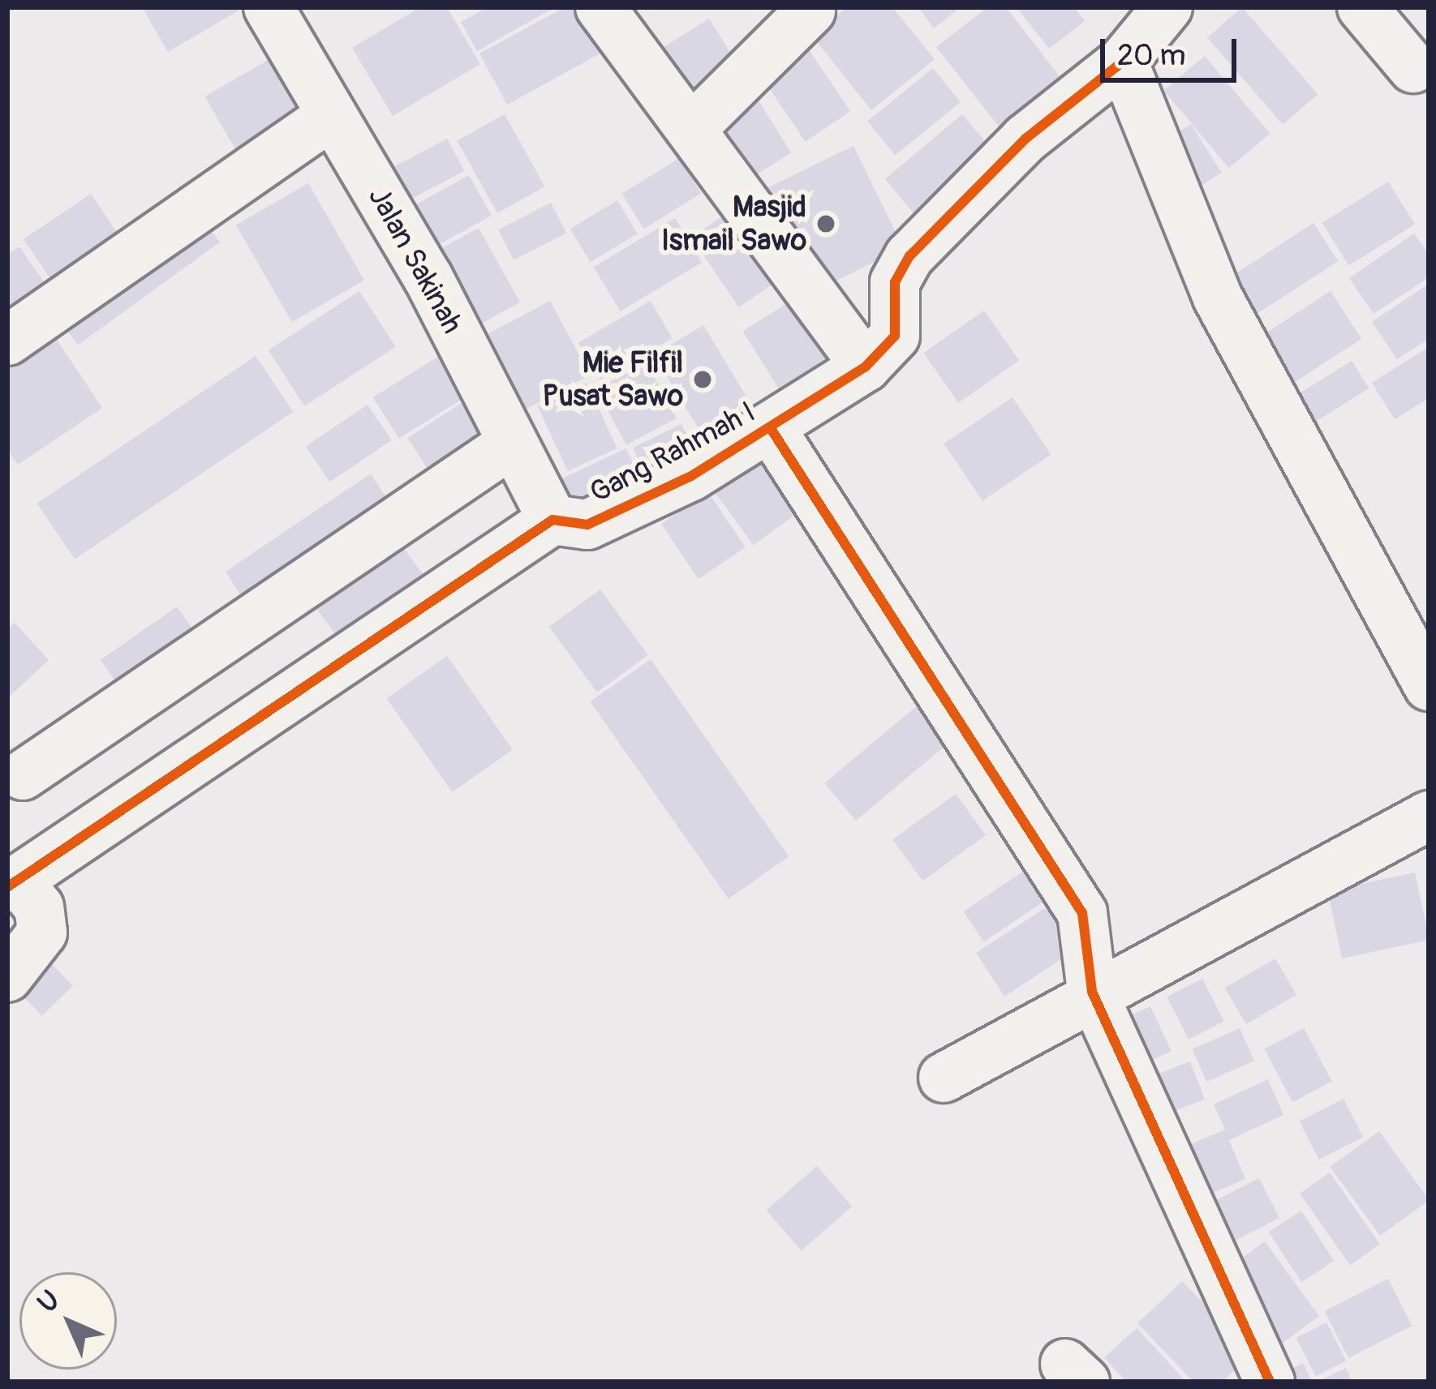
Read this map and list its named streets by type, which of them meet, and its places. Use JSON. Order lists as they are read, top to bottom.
{
  "streets": {
    "street": ["Jalan Sakinah", "Gang Rahmah I"]
  },
  "crossings": [
    ["Jalan Sakinah", "Gang Rahmah I"]
  ],
  "places": ["Masjid Ismail Sawo", "Mie Filfil Pusat Sawo"],
  "scale_bar": "20 m",
  "north": "top left"
}
